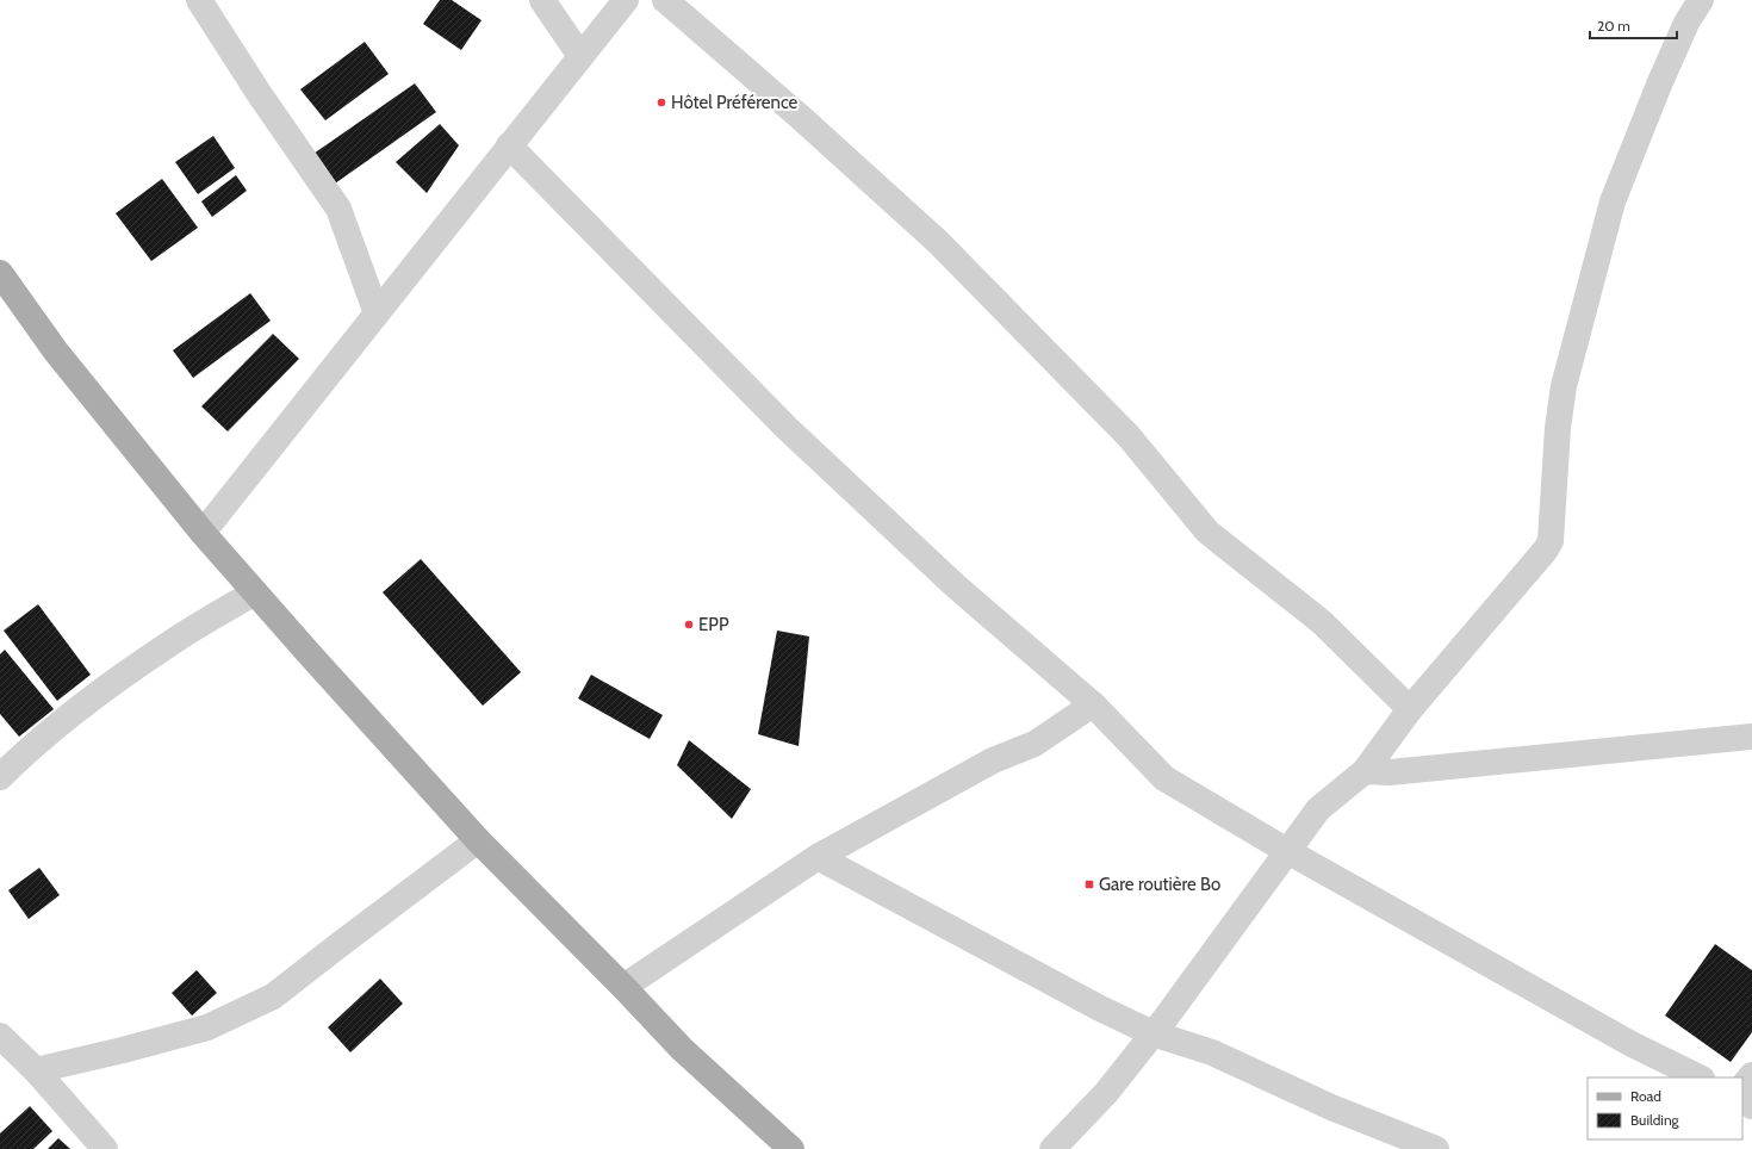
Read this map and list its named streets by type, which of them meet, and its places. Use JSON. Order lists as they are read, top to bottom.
{
  "places": {
    "other": ["Hôtel Préférence", "EPP"],
    "transit": ["Gare routière Bo"]
  },
  "legend": ["Road", "Building"],
  "scale_bar": "20 m"
}
